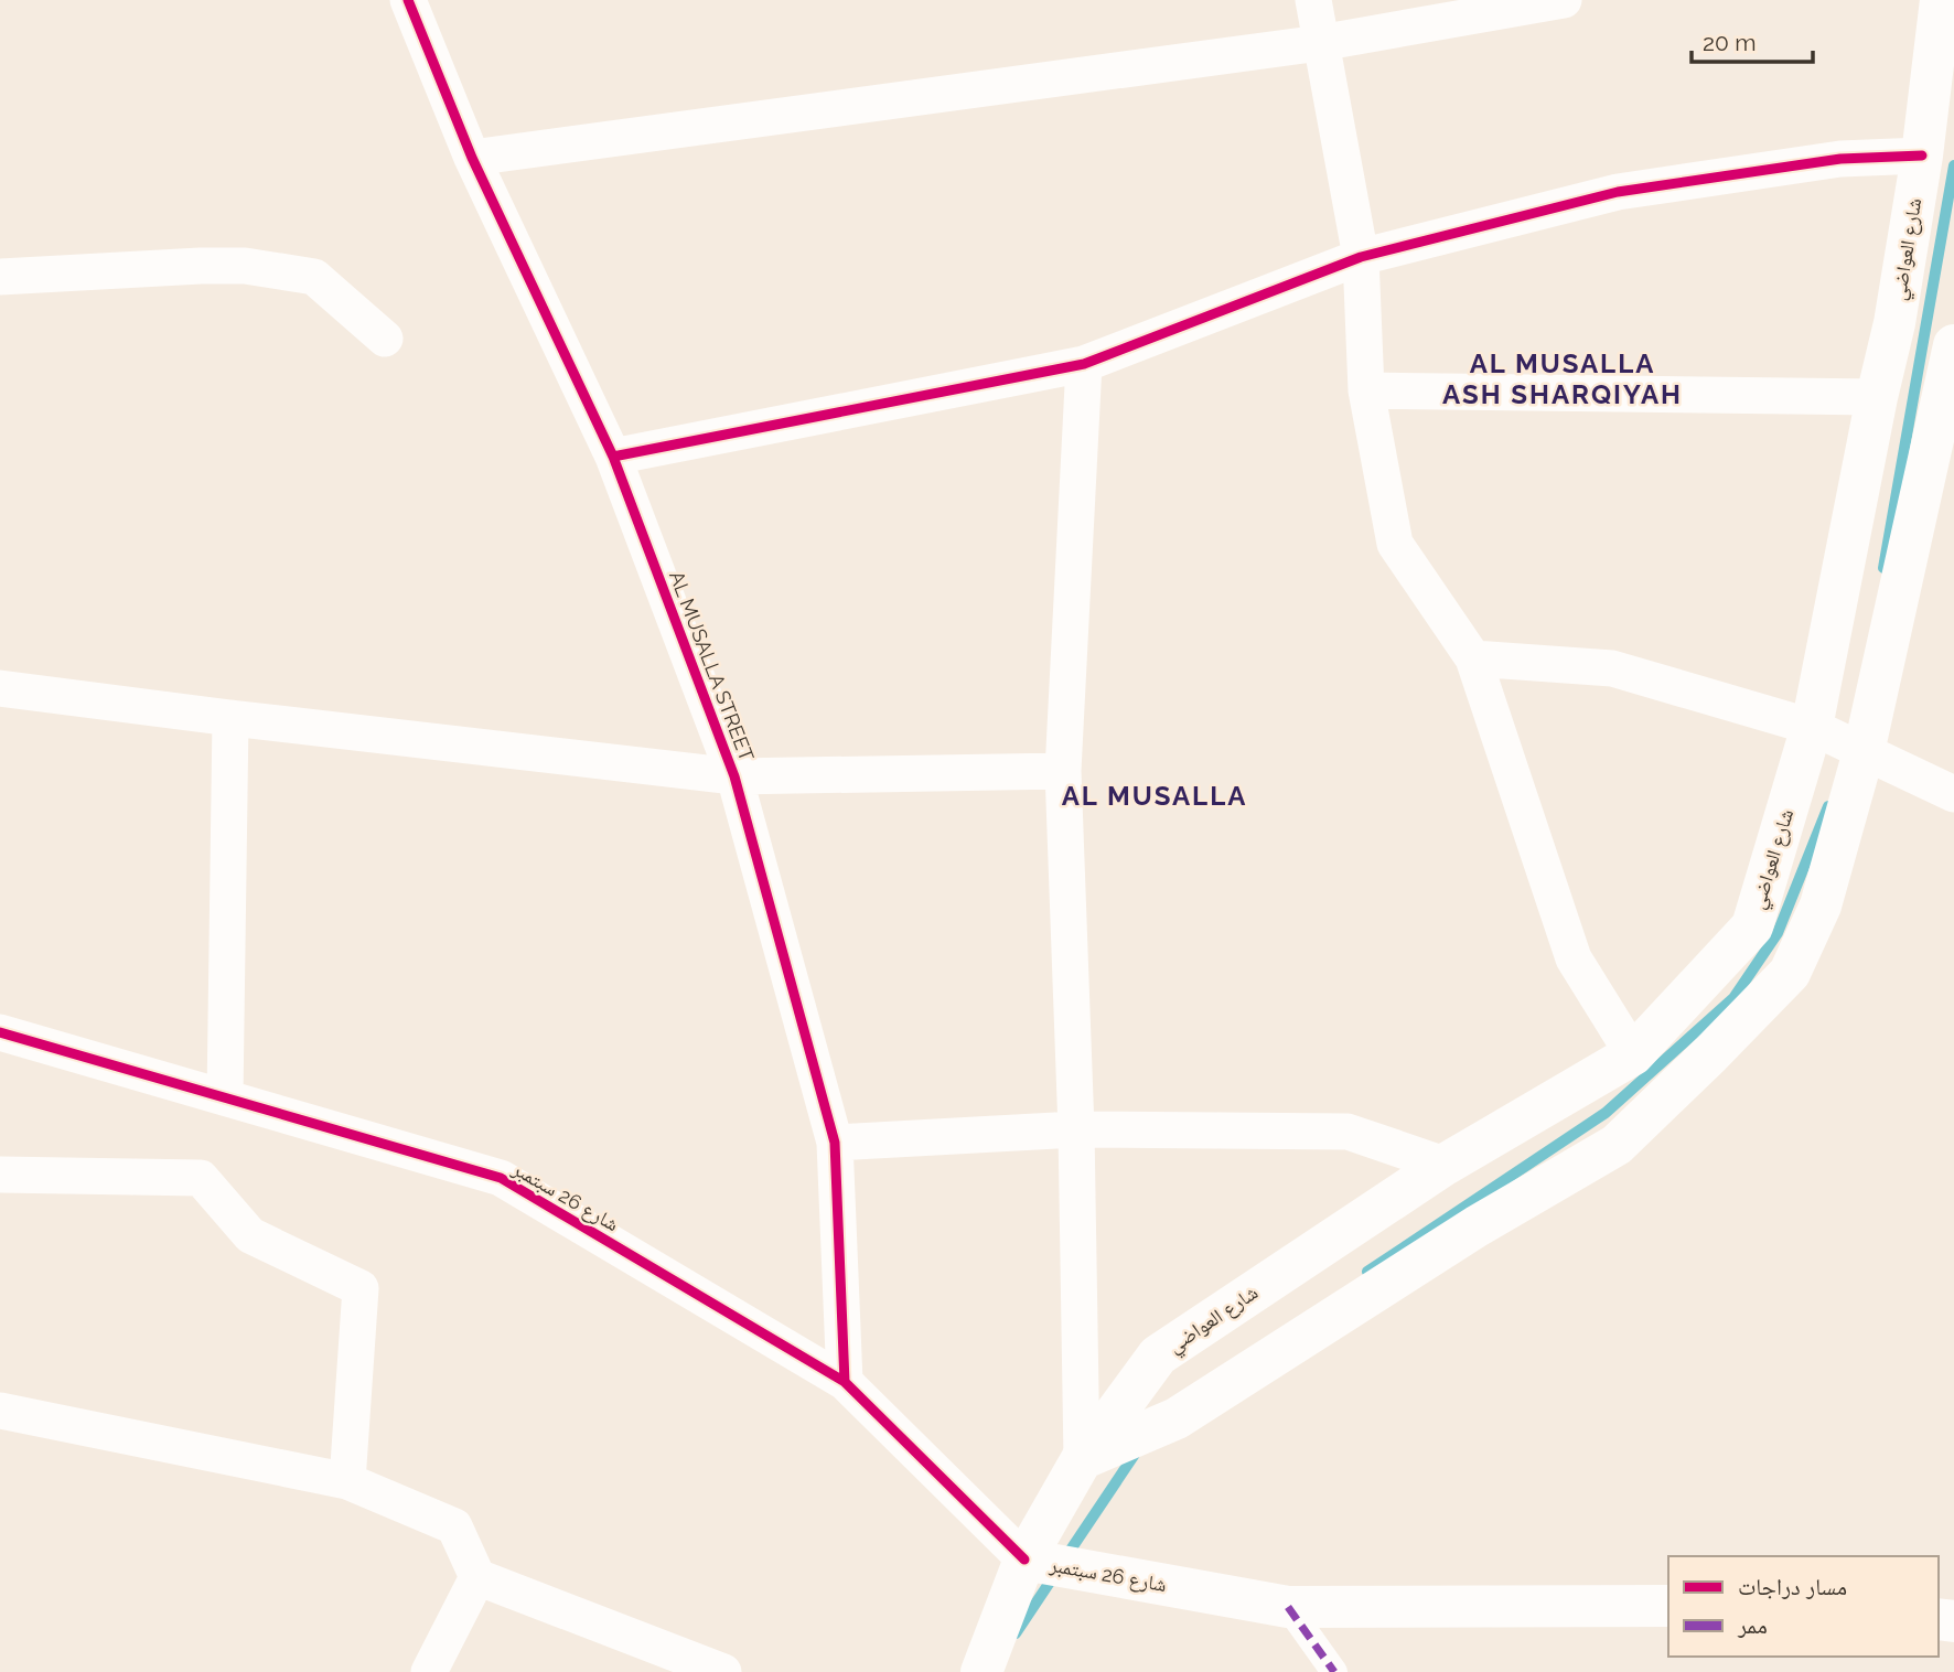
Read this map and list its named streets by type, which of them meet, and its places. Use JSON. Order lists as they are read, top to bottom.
{
  "streets": {
    "main road": ["شارع العواضي", "شارع 26 سبتمبر"],
    "street": ["AL MUSALLA STREET"]
  },
  "crossings": [
    ["شارع العواضي", "شارع 26 سبتمبر"],
    ["AL MUSALLA STREET", "شارع 26 سبتمبر"]
  ],
  "districts": ["AL MUSALLA ASH SHARQIYAH", "AL MUSALLA"],
  "legend": ["مسار دراجات", "ممر"],
  "scale_bar": "20 m"
}
